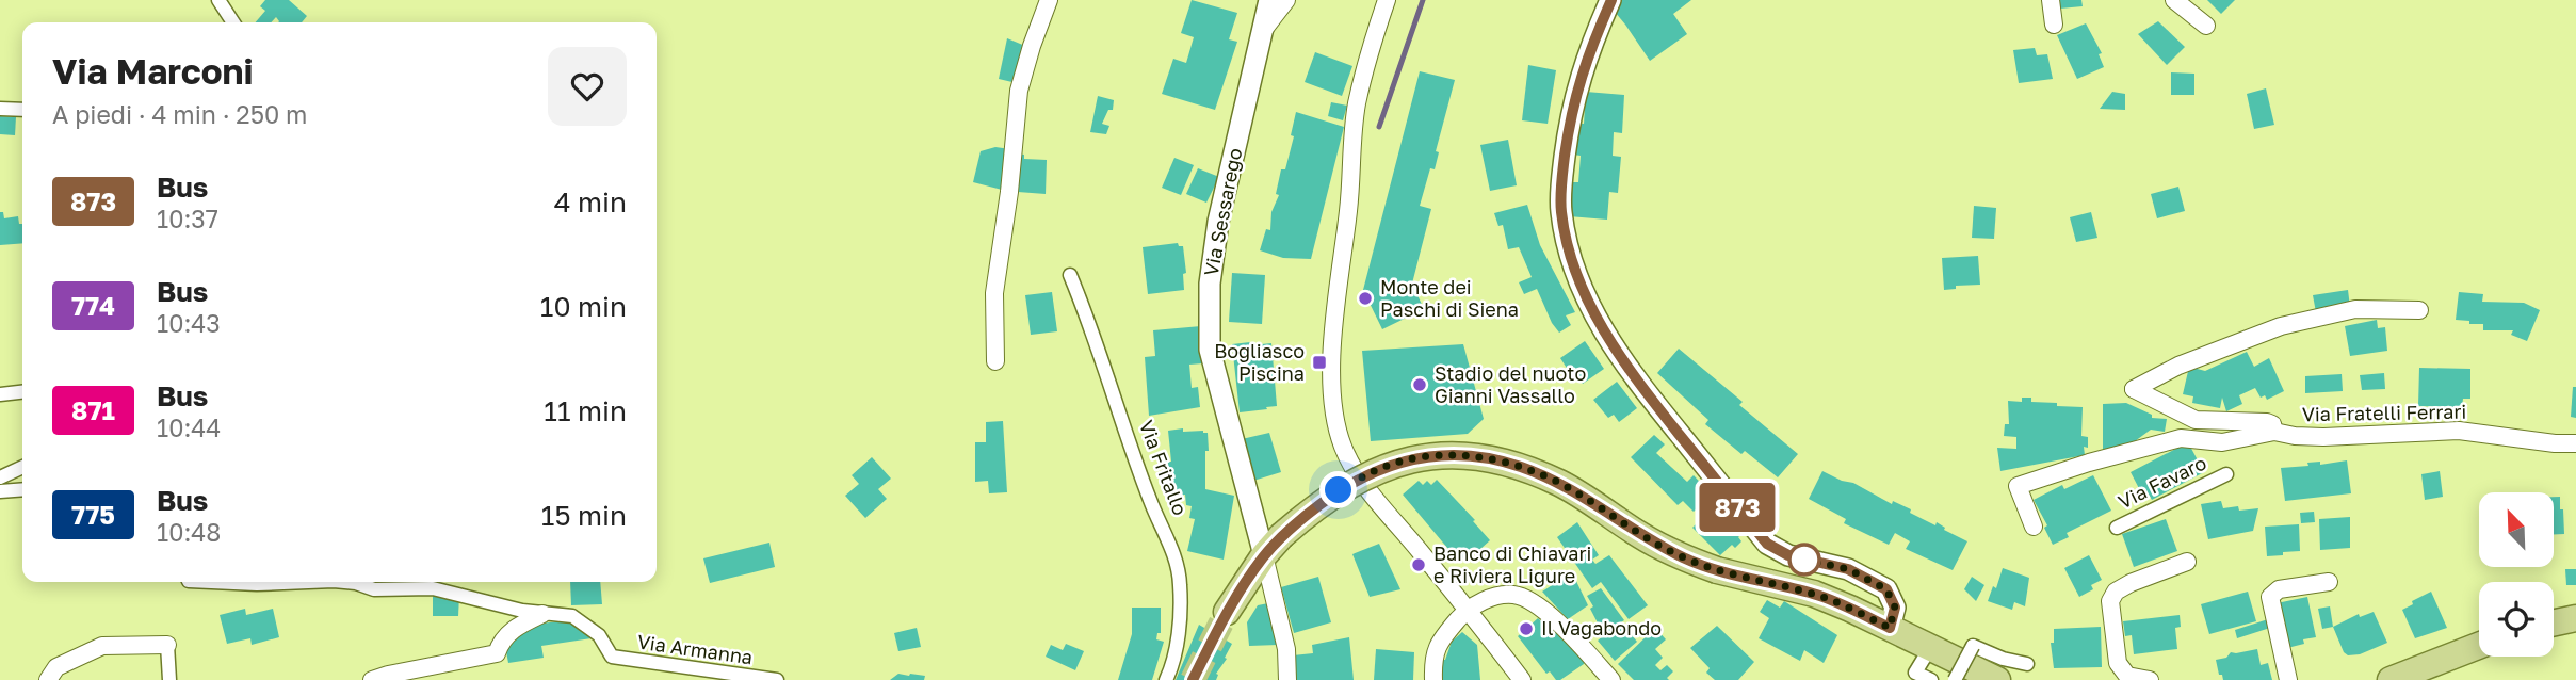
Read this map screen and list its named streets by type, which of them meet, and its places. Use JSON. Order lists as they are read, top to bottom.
{
  "streets": {
    "street": [
      "Via Sessarego",
      "Via Fratelli Ferrari",
      "Via Fritallo",
      "Via Favaro",
      "Via Armanna"
    ]
  },
  "crossings": [
    ["Via Fratelli Ferrari", "Via Favaro"]
  ],
  "places": {
    "other": [
      "Monte dei Paschi di Siena",
      "Stadio del nuoto Gianni Vassallo",
      "Banco di Chiavari e Riviera Ligure",
      "Il Vagabondo"
    ],
    "transit": ["Bogliasco Piscina"]
  },
  "lines": ["bus line 873"],
  "north": "top left",
  "page": {
    "on_map": "873",
    "heading": ["Via Marconi", "A piedi · 4 min · 250 m"],
    "list": [
      {
        "mark": "873",
        "name": "Bus",
        "note": "10:37",
        "value": "4 min"
      },
      {
        "mark": "774",
        "name": "Bus",
        "note": "10:43",
        "value": "10 min"
      },
      {
        "mark": "871",
        "name": "Bus",
        "note": "10:44",
        "value": "11 min"
      },
      {
        "mark": "775",
        "name": "Bus",
        "note": "10:48",
        "value": "15 min"
      }
    ]
  }
}
